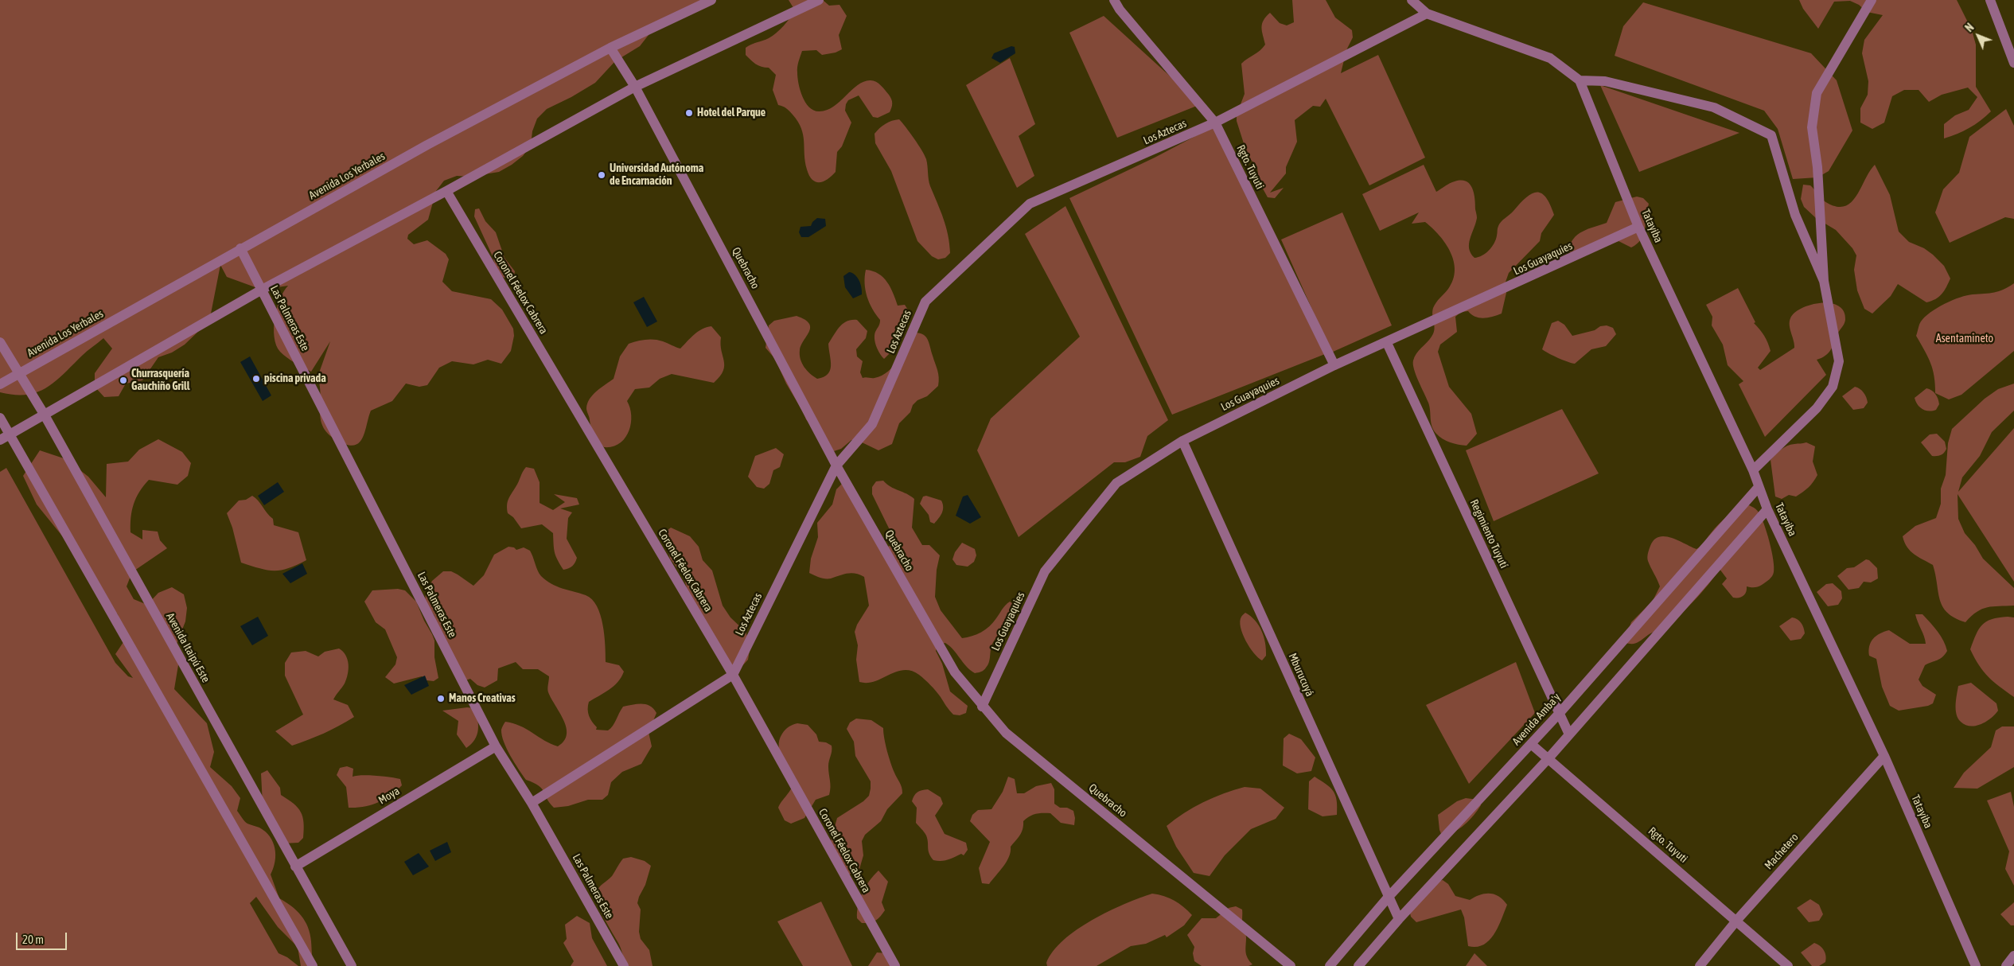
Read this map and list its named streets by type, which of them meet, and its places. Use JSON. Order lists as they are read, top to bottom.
{
  "streets": {
    "street": [
      "Los Aztecas",
      "Rgto. Tuyuti",
      "Avenida Los Yerbales",
      "Tatayiba",
      "Los Guayaquies",
      "Quebracho",
      "Coronel Féelox Cabrera",
      "Las Palmeras Este",
      "Regimiento Tuyutí",
      "Avenida Itaipú Este",
      "Mburucuyá",
      "Avenida Amba'y",
      "Moya",
      "Machetero"
    ]
  },
  "crossings": [
    ["Los Aztecas", "Rgto. Tuyuti"],
    ["Los Aztecas", "Quebracho"],
    ["Los Aztecas", "Coronel Féelox Cabrera"],
    ["Rgto. Tuyuti", "Los Guayaquies"],
    ["Rgto. Tuyuti", "Avenida Amba'y"],
    ["Rgto. Tuyuti", "Machetero"],
    ["Avenida Los Yerbales", "Quebracho"],
    ["Avenida Los Yerbales", "Las Palmeras Este"],
    ["Avenida Los Yerbales", "Avenida Itaipú Este"],
    ["Tatayiba", "Los Guayaquies"],
    ["Tatayiba", "Avenida Amba'y"],
    ["Tatayiba", "Machetero"],
    ["Los Guayaquies", "Quebracho"],
    ["Los Guayaquies", "Regimiento Tuyutí"],
    ["Los Guayaquies", "Mburucuyá"],
    ["Las Palmeras Este", "Moya"],
    ["Regimiento Tuyutí", "Avenida Amba'y"],
    ["Avenida Itaipú Este", "Moya"],
    ["Mburucuyá", "Avenida Amba'y"]
  ],
  "parks": ["Asentamineto"],
  "places": [
    "Hotel del Parque",
    "Universidad Autónoma de Encarnación",
    "piscina privada",
    "Churrasquería Gauchiño Grill",
    "Manos Creativas"
  ],
  "scale_bar": "20 m",
  "north": "top left"
}
